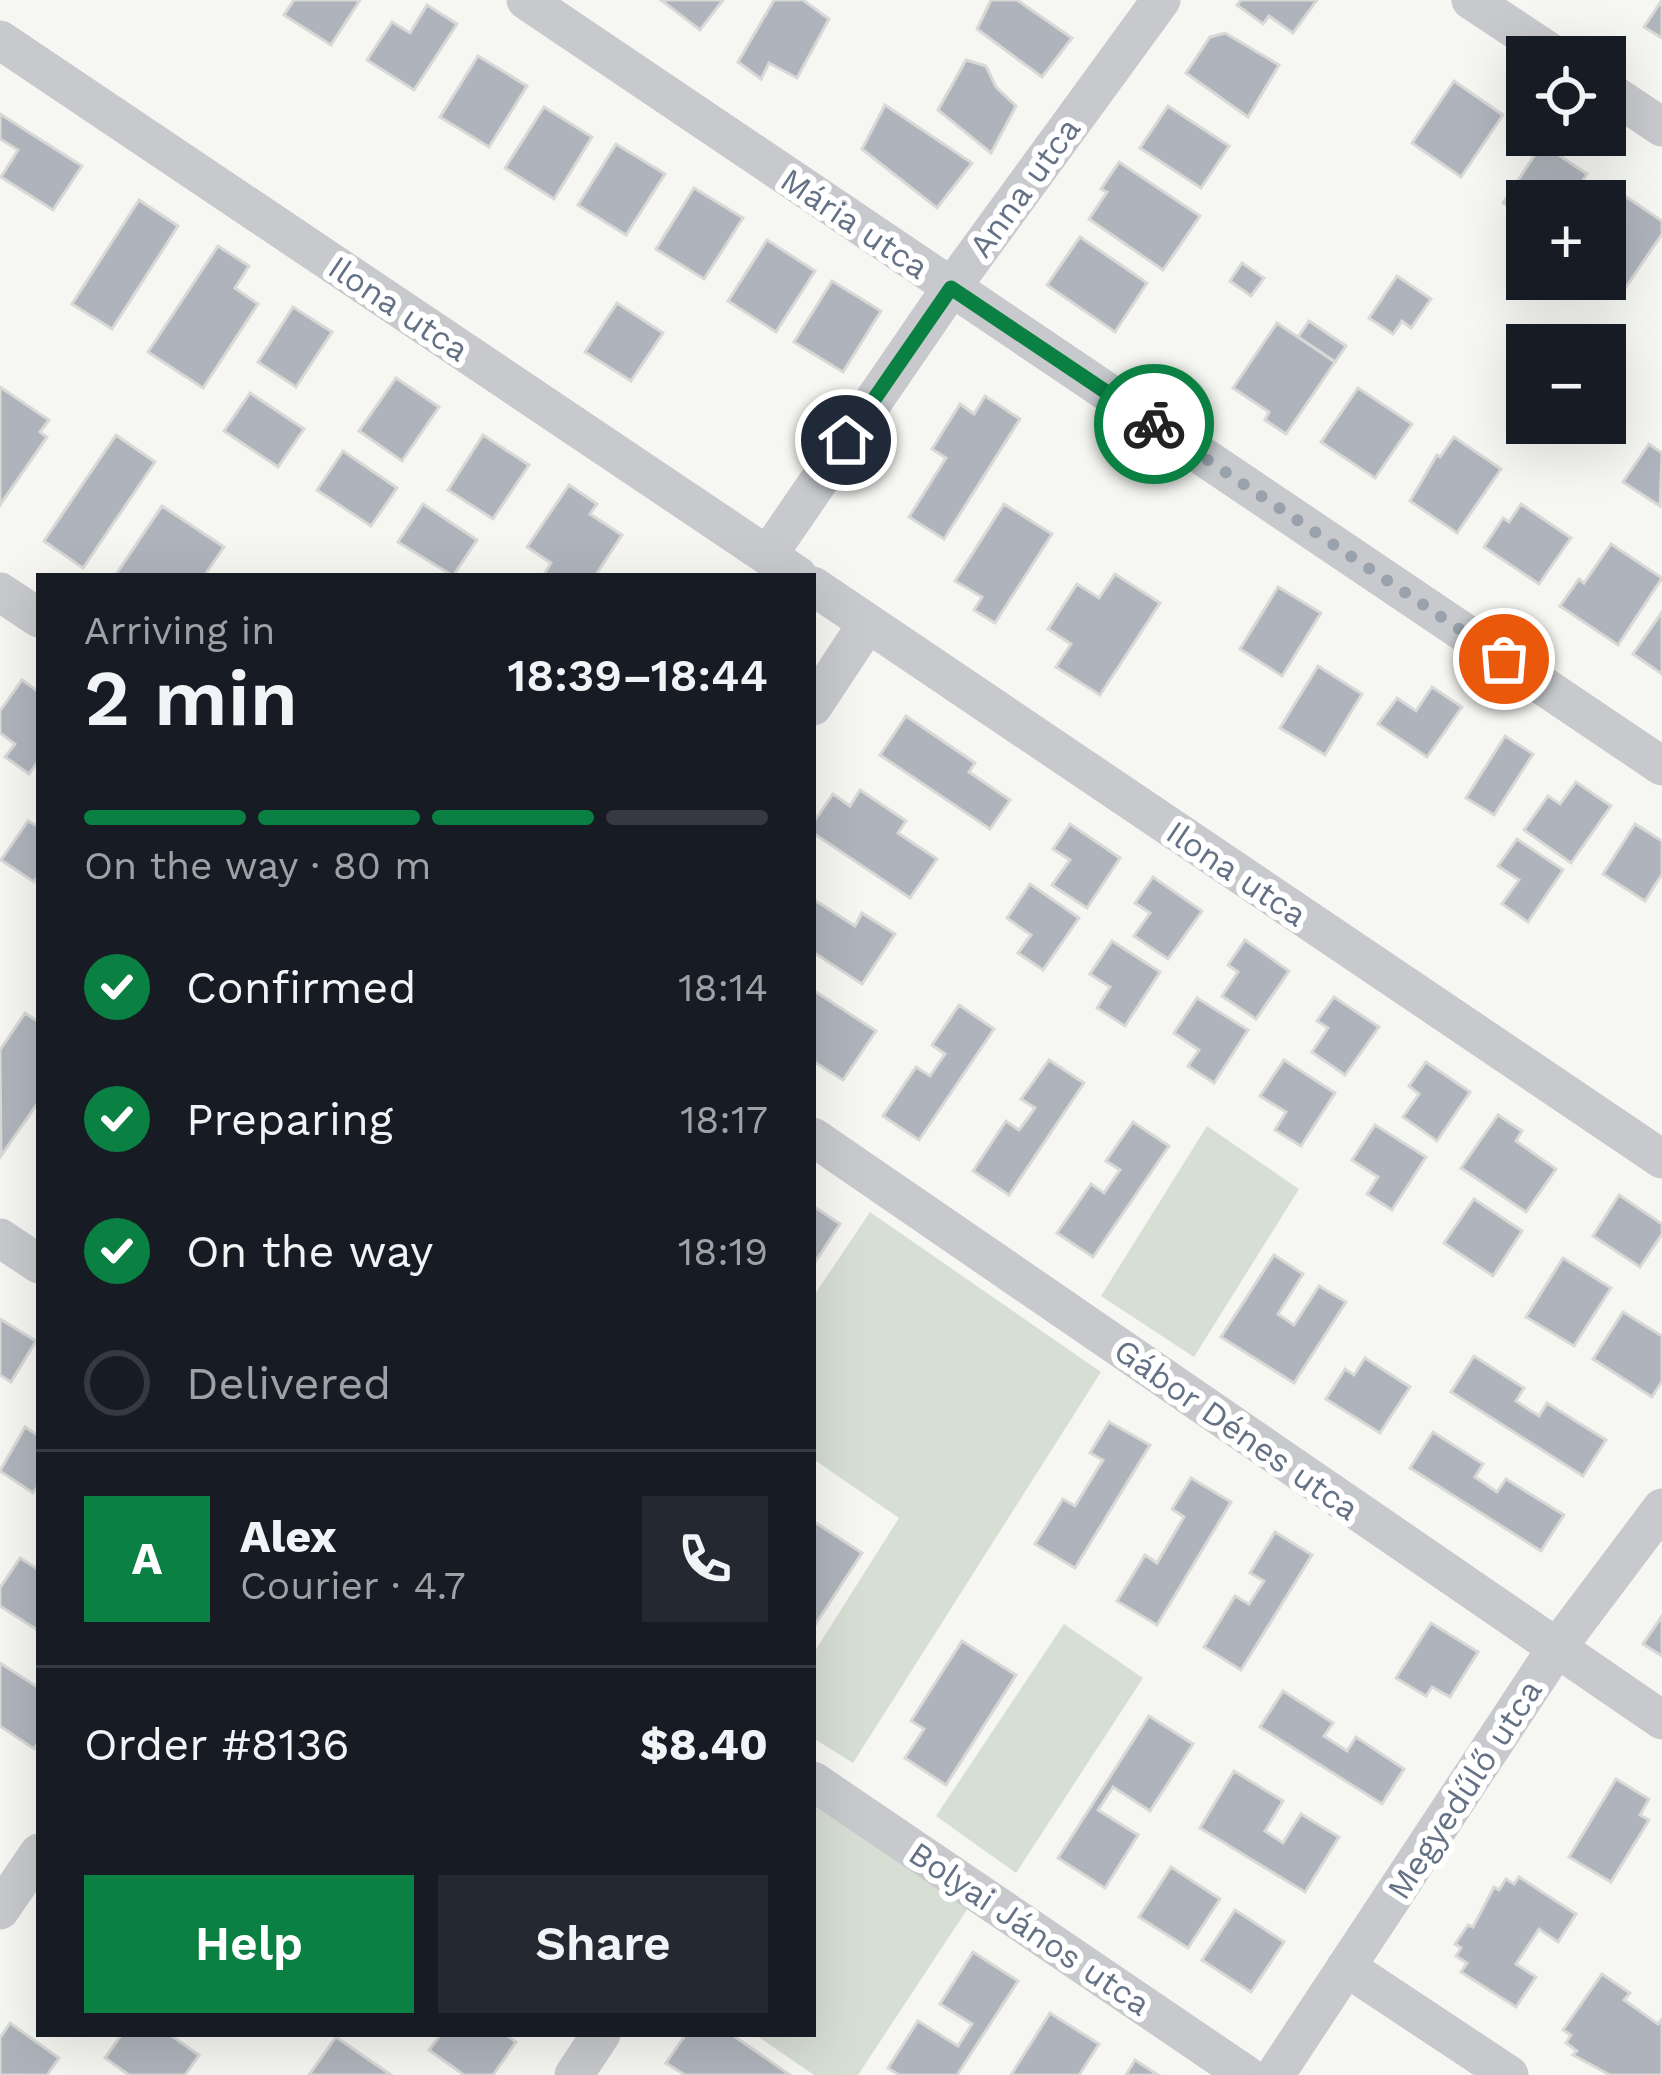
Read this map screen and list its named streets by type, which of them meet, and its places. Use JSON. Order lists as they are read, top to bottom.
{
  "streets": {
    "street": [
      "Anna utca",
      "Mária utca",
      "Ilona utca",
      "Gábor Dénes utca",
      "Megyedűlő utca",
      "Bolyai János utca"
    ]
  },
  "crossings": [
    ["Anna utca", "Mária utca"],
    ["Anna utca", "Ilona utca"],
    ["Gábor Dénes utca", "Megyedűlő utca"]
  ],
  "page": {
    "map_buttons": ["+", "−"],
    "heading": ["2 min", "Arriving in", "18:39–18:44"],
    "panel": [
      "Alex",
      "Courier · 4.7",
      "Order #8136",
      "$8.40"
    ],
    "bar": "On the way · 80 m",
    "list": [
      ["Confirmed", "18:14"],
      ["Preparing", "18:17"],
      ["On the way", "18:19"],
      "Delivered"
    ],
    "round": "A",
    "buttons": ["Help", "Share"]
  }
}
